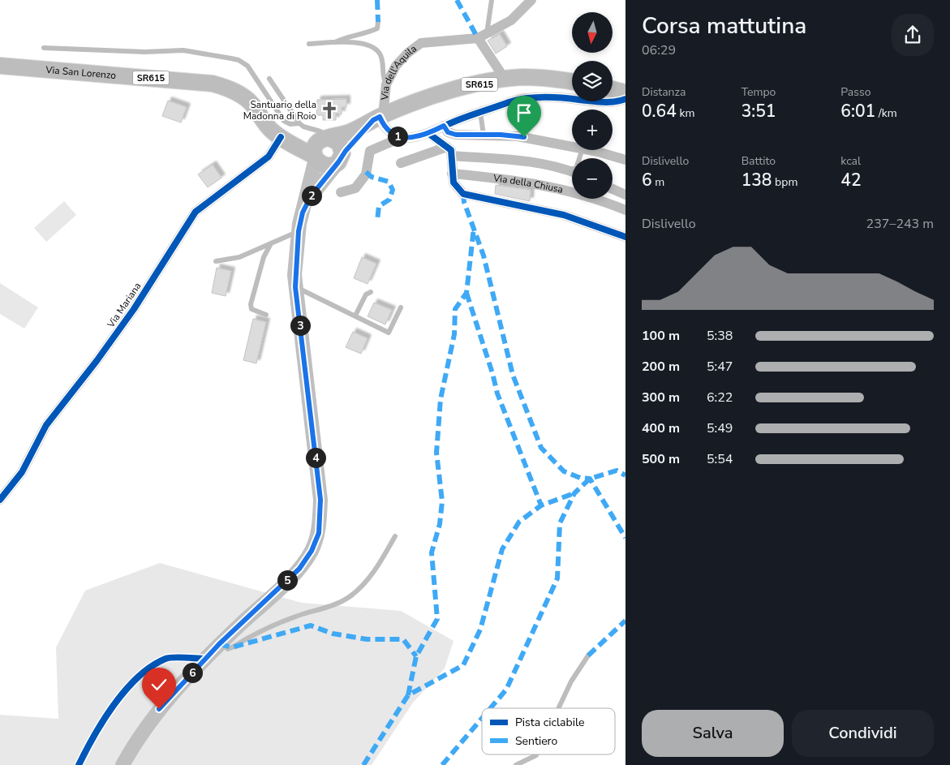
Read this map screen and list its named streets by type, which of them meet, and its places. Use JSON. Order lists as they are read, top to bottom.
{
  "streets": {
    "main road": ["Via San Lorenzo", "SR615"],
    "street": ["Via dell'Aquila", "Via della Chiusa", "Via Mariana"]
  },
  "crossings": [
    ["Via San Lorenzo", "SR615"],
    ["Via San Lorenzo", "Via Mariana"],
    ["Via dell'Aquila", "SR615"],
    ["SR615", "Via Mariana"]
  ],
  "places": {
    "church": ["Santuario della Madonna di Roio"]
  },
  "legend": ["Pista ciclabile", "Sentiero"],
  "north": "bottom",
  "page": {
    "heading": ["Corsa mattutina", "06:29"],
    "map_buttons": ["+", "−"],
    "stats": [
      ["Distanza", "0.64 km"],
      ["Tempo", "3:51"],
      ["Passo", "6:01 /km"],
      ["Dislivello", "6 m"],
      ["Battito", "138 bpm"],
      ["kcal", "42"]
    ],
    "pins": [
      "1",
      "2",
      "3",
      "4",
      "5",
      "6"
    ],
    "chart": ["Dislivello", "237–243 m"],
    "list": [
      {
        "name": "100 m",
        "note": "5:38"
      },
      {
        "name": "200 m",
        "note": "5:47"
      },
      {
        "name": "300 m",
        "note": "6:22"
      },
      {
        "name": "400 m",
        "note": "5:49"
      },
      {
        "name": "500 m",
        "note": "5:54"
      }
    ],
    "buttons": ["Salva", "Condividi"]
  }
}
